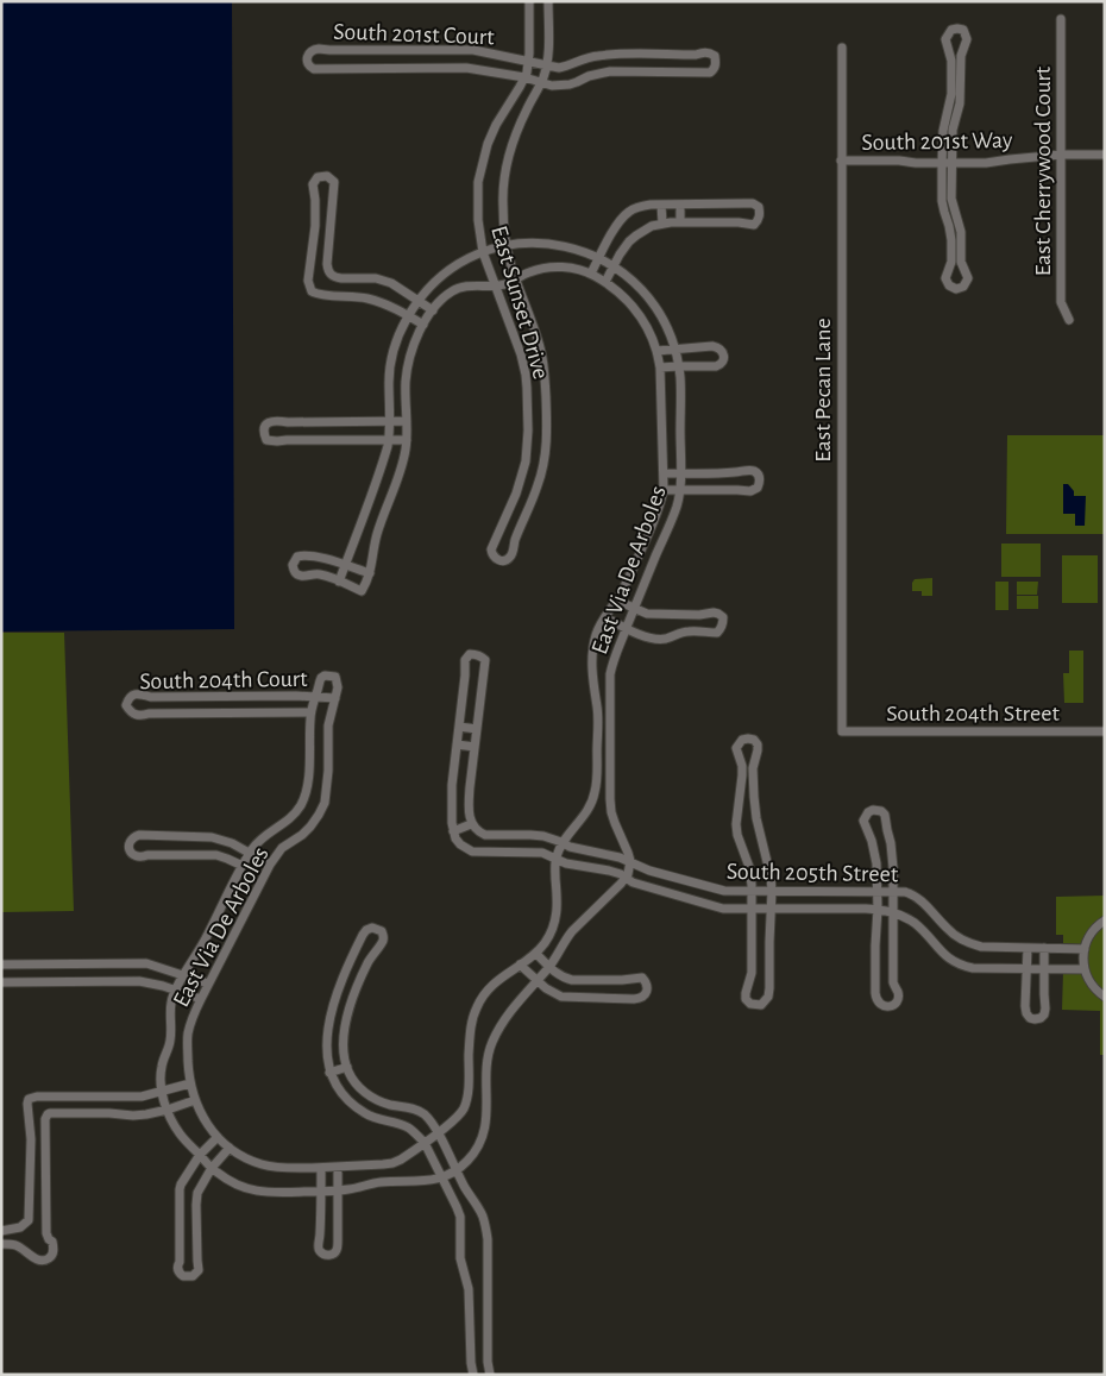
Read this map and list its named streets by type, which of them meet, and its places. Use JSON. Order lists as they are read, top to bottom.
{
  "streets": {
    "street": [
      "South 201st Court",
      "South 201st Way",
      "East Cherrywood Court",
      "East Sunset Drive",
      "East Pecan Lane",
      "East Via De Arboles",
      "South 204th Court",
      "South 204th Street",
      "South 205th Street"
    ]
  },
  "crossings": [
    ["South 201st Court", "East Sunset Drive"],
    ["South 201st Way", "East Cherrywood Court"],
    ["South 201st Way", "East Pecan Lane"],
    ["East Sunset Drive", "East Via De Arboles"],
    ["East Pecan Lane", "South 204th Street"],
    ["East Via De Arboles", "South 204th Court"],
    ["East Via De Arboles", "South 205th Street"]
  ]
}
